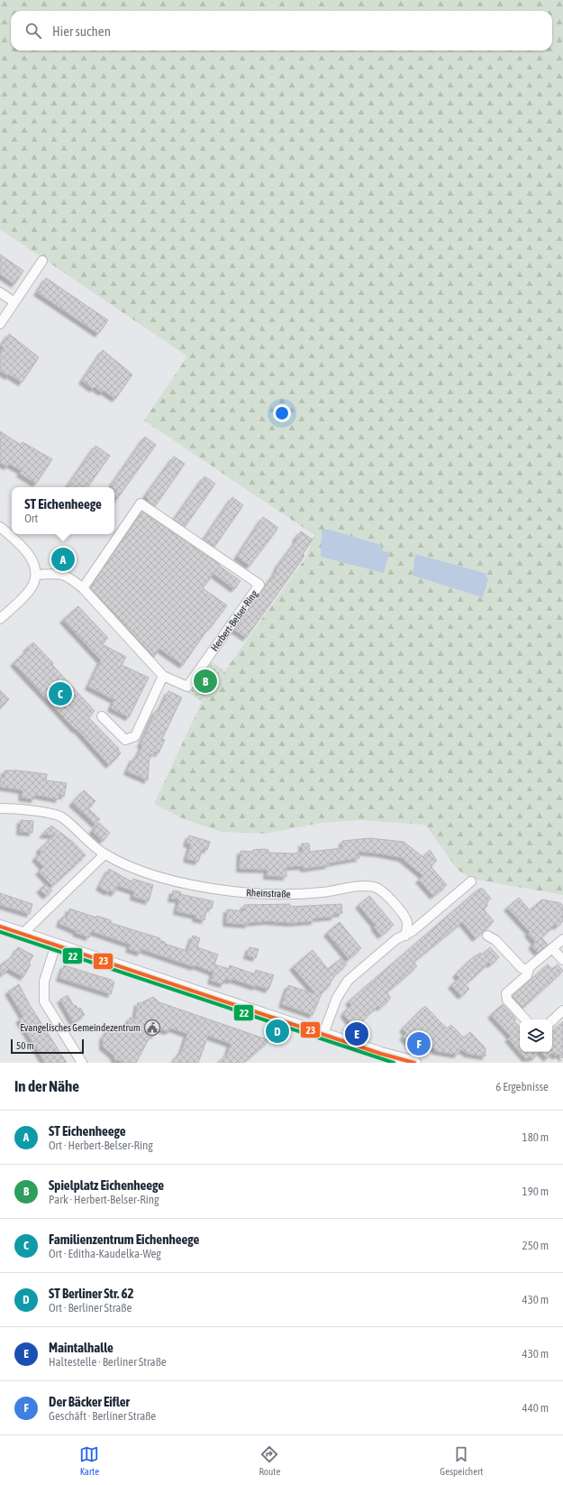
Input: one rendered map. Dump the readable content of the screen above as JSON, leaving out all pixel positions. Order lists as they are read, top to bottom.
{
  "streets": {
    "street": ["Herbert-Belser-Ring", "Rheinstraße"]
  },
  "places": {
    "public building": ["Evangelisches Gemeindezentrum"]
  },
  "lines": ["transit line 23", "transit line 22"],
  "scale_bar": "50 m",
  "page": {
    "search": "Hier suchen",
    "popup": ["ST Eichenheege", "Ort"],
    "pins": [
      "A",
      "B",
      "C",
      "D",
      "E",
      "F"
    ],
    "scale": "50 m",
    "heading": ["In der Nähe", "6 Ergebnisse"],
    "list": [
      {
        "mark": "A",
        "name": "ST Eichenheege",
        "note": "Ort · Herbert-Belser-Ring",
        "value": "180 m"
      },
      {
        "mark": "B",
        "name": "Spielplatz Eichenheege",
        "note": "Park · Herbert-Belser-Ring",
        "value": "190 m"
      },
      {
        "mark": "C",
        "name": "Familienzentrum Eichenheege",
        "note": "Ort · Editha-Kaudelka-Weg",
        "value": "250 m"
      },
      {
        "mark": "D",
        "name": "ST Berliner Str. 62",
        "note": "Ort · Berliner Straße",
        "value": "430 m"
      },
      {
        "mark": "E",
        "name": "Maintalhalle",
        "note": "Haltestelle · Berliner Straße",
        "value": "430 m"
      },
      {
        "mark": "F",
        "name": "Der Bäcker Eifler",
        "note": "Geschäft · Berliner Straße",
        "value": "440 m"
      }
    ],
    "nav": ["Karte", "Route", "Gespeichert"]
  }
}
